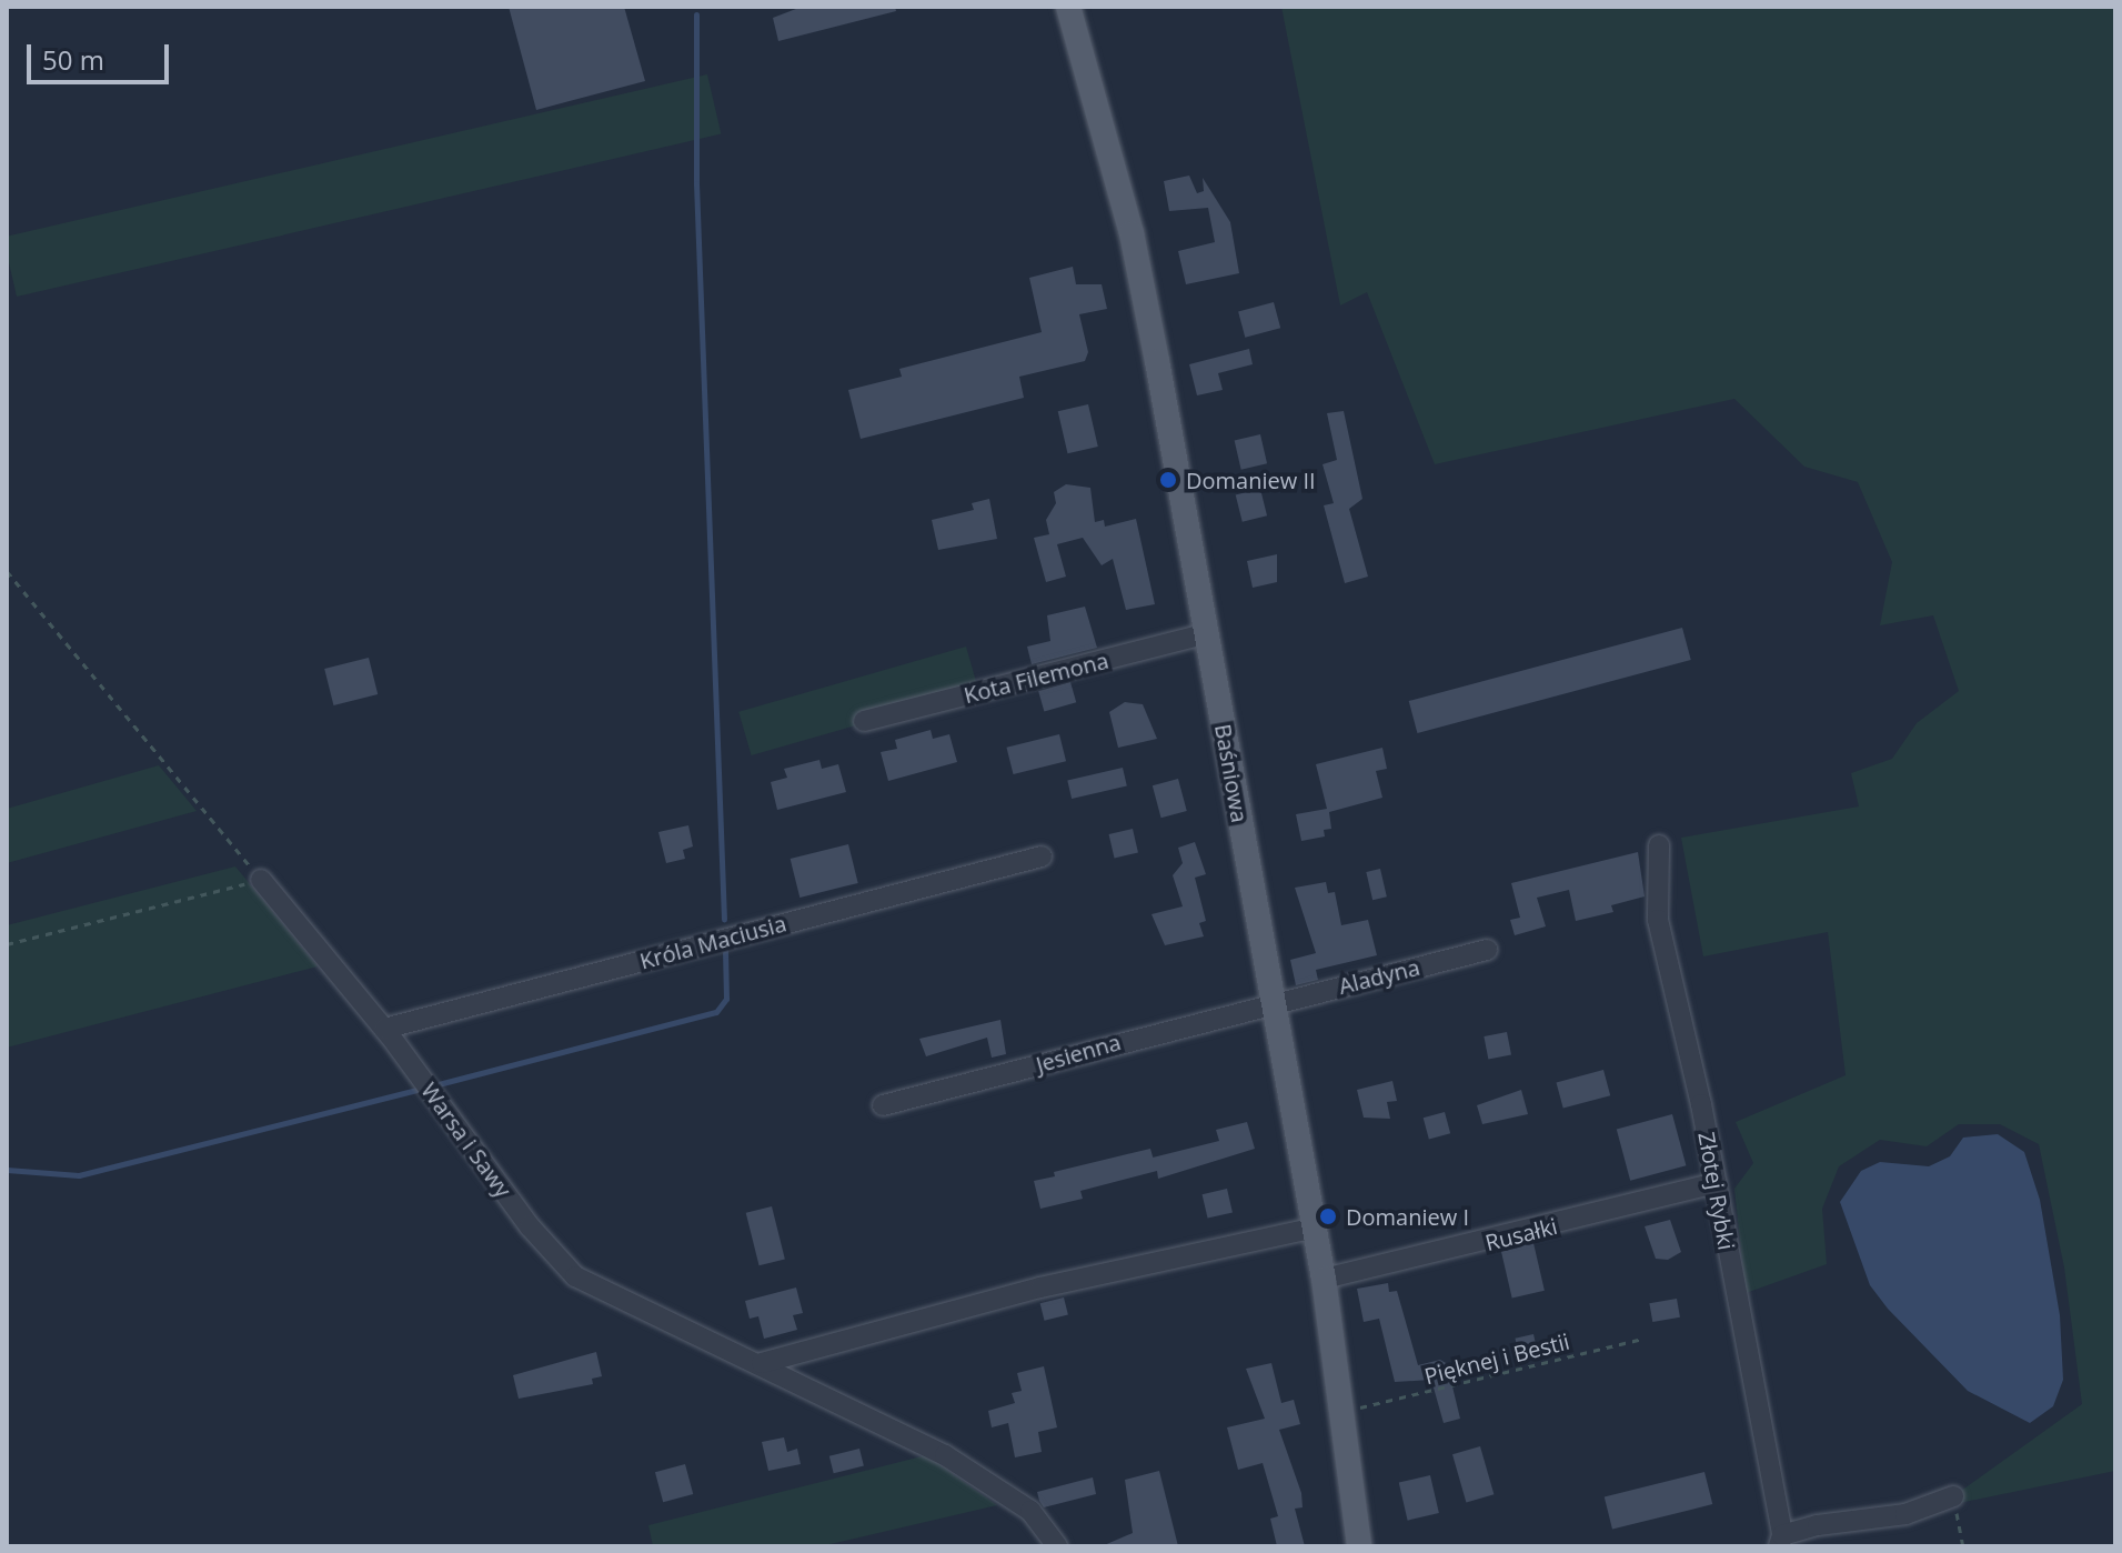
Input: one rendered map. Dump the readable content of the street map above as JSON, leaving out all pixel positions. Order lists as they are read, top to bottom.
{
  "streets": {
    "main road": ["Baśniowa"],
    "street": [
      "Kota Filemona",
      "Króla Maciusia",
      "Aladyna",
      "Jesienna",
      "Warsa i Sawy",
      "Złotej Rybki",
      "Rusałki"
    ],
    "path": ["Pięknej i Bestii"]
  },
  "crossings": [
    ["Kota Filemona", "Baśniowa"],
    ["Baśniowa", "Aladyna"],
    ["Baśniowa", "Jesienna"],
    ["Baśniowa", "Rusałki"],
    ["Króla Maciusia", "Warsa i Sawy"],
    ["Aladyna", "Jesienna"],
    ["Złotej Rybki", "Rusałki"]
  ],
  "places": ["Domaniew II", "Domaniew I"],
  "scale_bar": "50 m"
}
